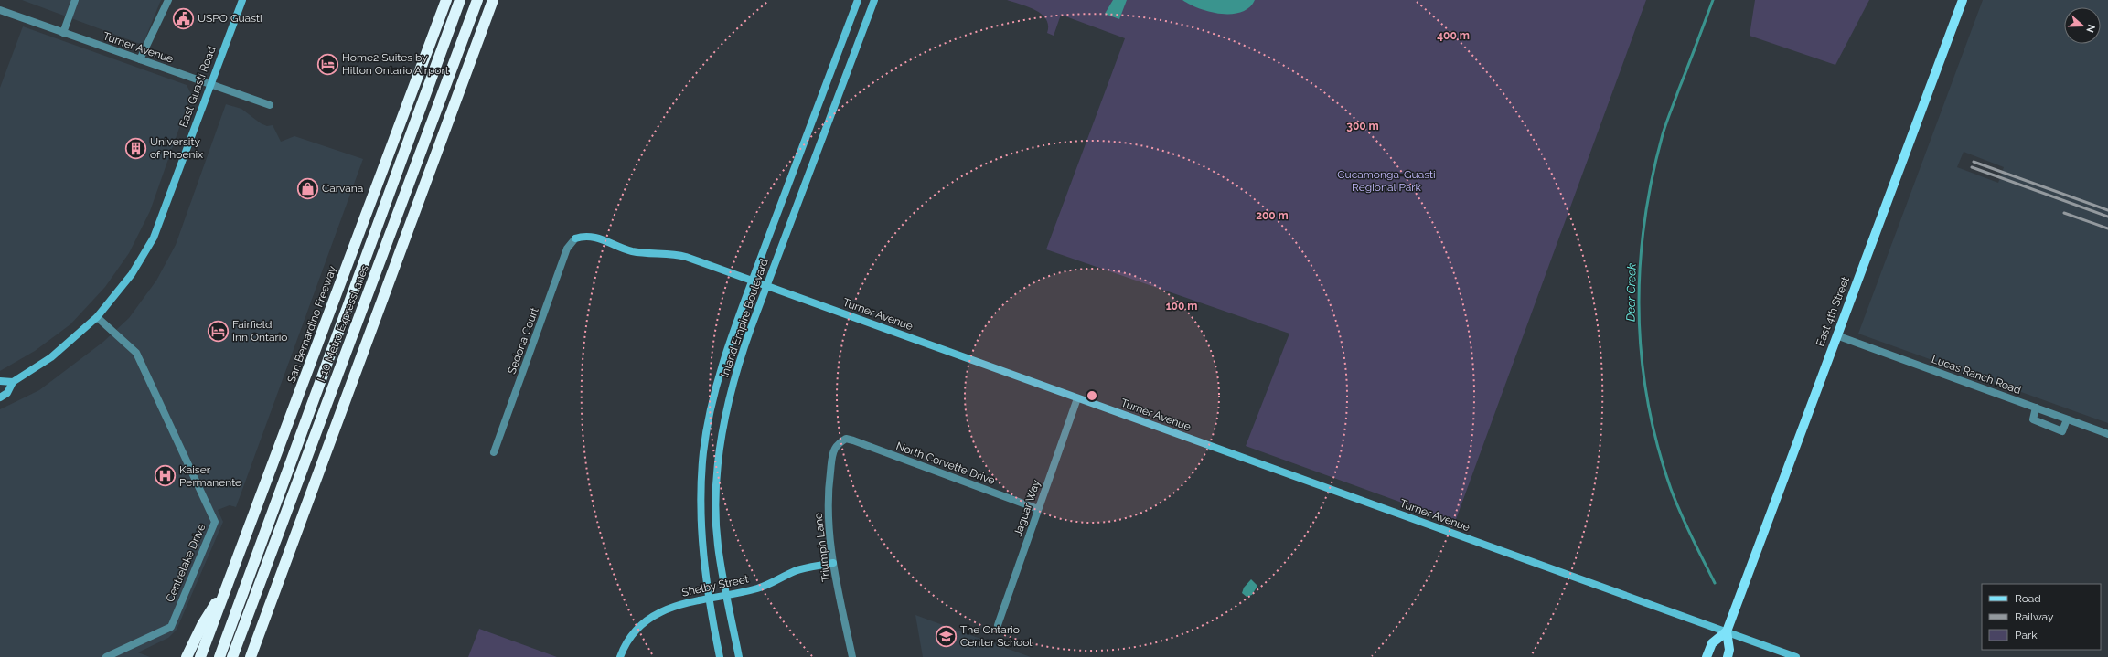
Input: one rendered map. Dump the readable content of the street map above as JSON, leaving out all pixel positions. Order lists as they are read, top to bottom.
{
  "streets": {
    "highway": ["I-10 Metro ExpressLanes", "San Bernardino Freeway"],
    "main road": [
      "Turner Avenue",
      "East Guasti Road",
      "East 4th Street",
      "Inland Empire Boulevard",
      "Shelby Street"
    ],
    "street": [
      "Sedona Court",
      "Lucas Ranch Road",
      "North Corvette Drive",
      "Jaguar Way",
      "Triumph Lane",
      "Centrelake Drive"
    ]
  },
  "crossings": [
    ["Turner Avenue", "East Guasti Road"],
    ["Turner Avenue", "East 4th Street"],
    ["Turner Avenue", "Inland Empire Boulevard"],
    ["Turner Avenue", "Sedona Court"],
    ["Turner Avenue", "Jaguar Way"],
    ["East Guasti Road", "Centrelake Drive"],
    ["East 4th Street", "Lucas Ranch Road"],
    ["Inland Empire Boulevard", "Shelby Street"],
    ["North Corvette Drive", "Jaguar Way"],
    ["North Corvette Drive", "Triumph Lane"],
    ["Triumph Lane", "Shelby Street"]
  ],
  "water": ["Deer Creek"],
  "parks": ["Cucamonga-Guasti Regional Park"],
  "places": {
    "public building": ["USPO Guasti"],
    "hotel": ["Home2 Suites by Hilton Ontario Airport", "Fairfield Inn Ontario"],
    "building": ["University of Phoenix"],
    "shop": ["Carvana"],
    "hospital": ["Kaiser Permanente"],
    "school or university": ["The Ontario Center School"]
  },
  "legend": ["Road", "Railway", "Park"],
  "north": "right",
  "rings": [
    "400 m",
    "300 m",
    "200 m",
    "100 m"
  ]
}
